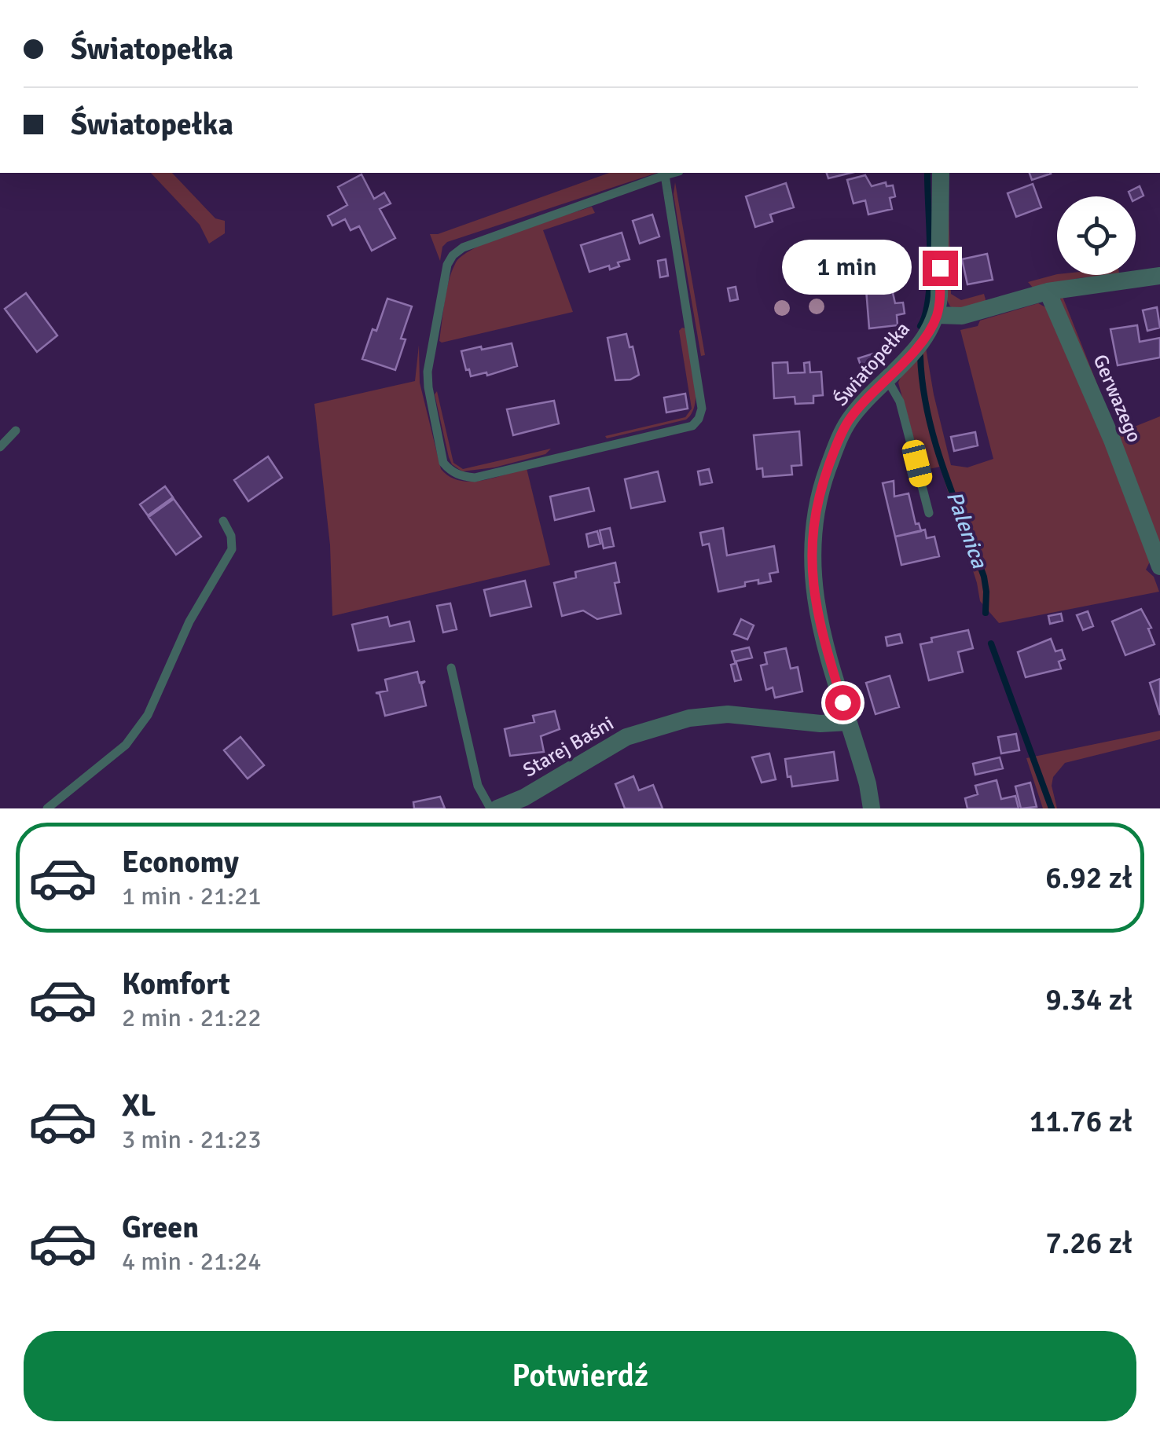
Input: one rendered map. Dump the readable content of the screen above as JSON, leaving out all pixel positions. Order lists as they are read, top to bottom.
{
  "streets": {
    "street": ["Światopełka", "Gerwazego", "Starej Baśni"]
  },
  "crossings": [
    ["Światopełka", "Starej Baśni"]
  ],
  "water": ["Palenica"],
  "page": {
    "banner": ["Światopełka", "Światopełka"],
    "bubble": "1 min",
    "list": [
      {
        "name": "Economy",
        "note": "1 min · 21:21",
        "value": "6.92 zł"
      },
      {
        "name": "Komfort",
        "note": "2 min · 21:22",
        "value": "9.34 zł"
      },
      {
        "name": "XL",
        "note": "3 min · 21:23",
        "value": "11.76 zł"
      },
      {
        "name": "Green",
        "note": "4 min · 21:24",
        "value": "7.26 zł"
      }
    ],
    "buttons": "Potwierdź"
  }
}
